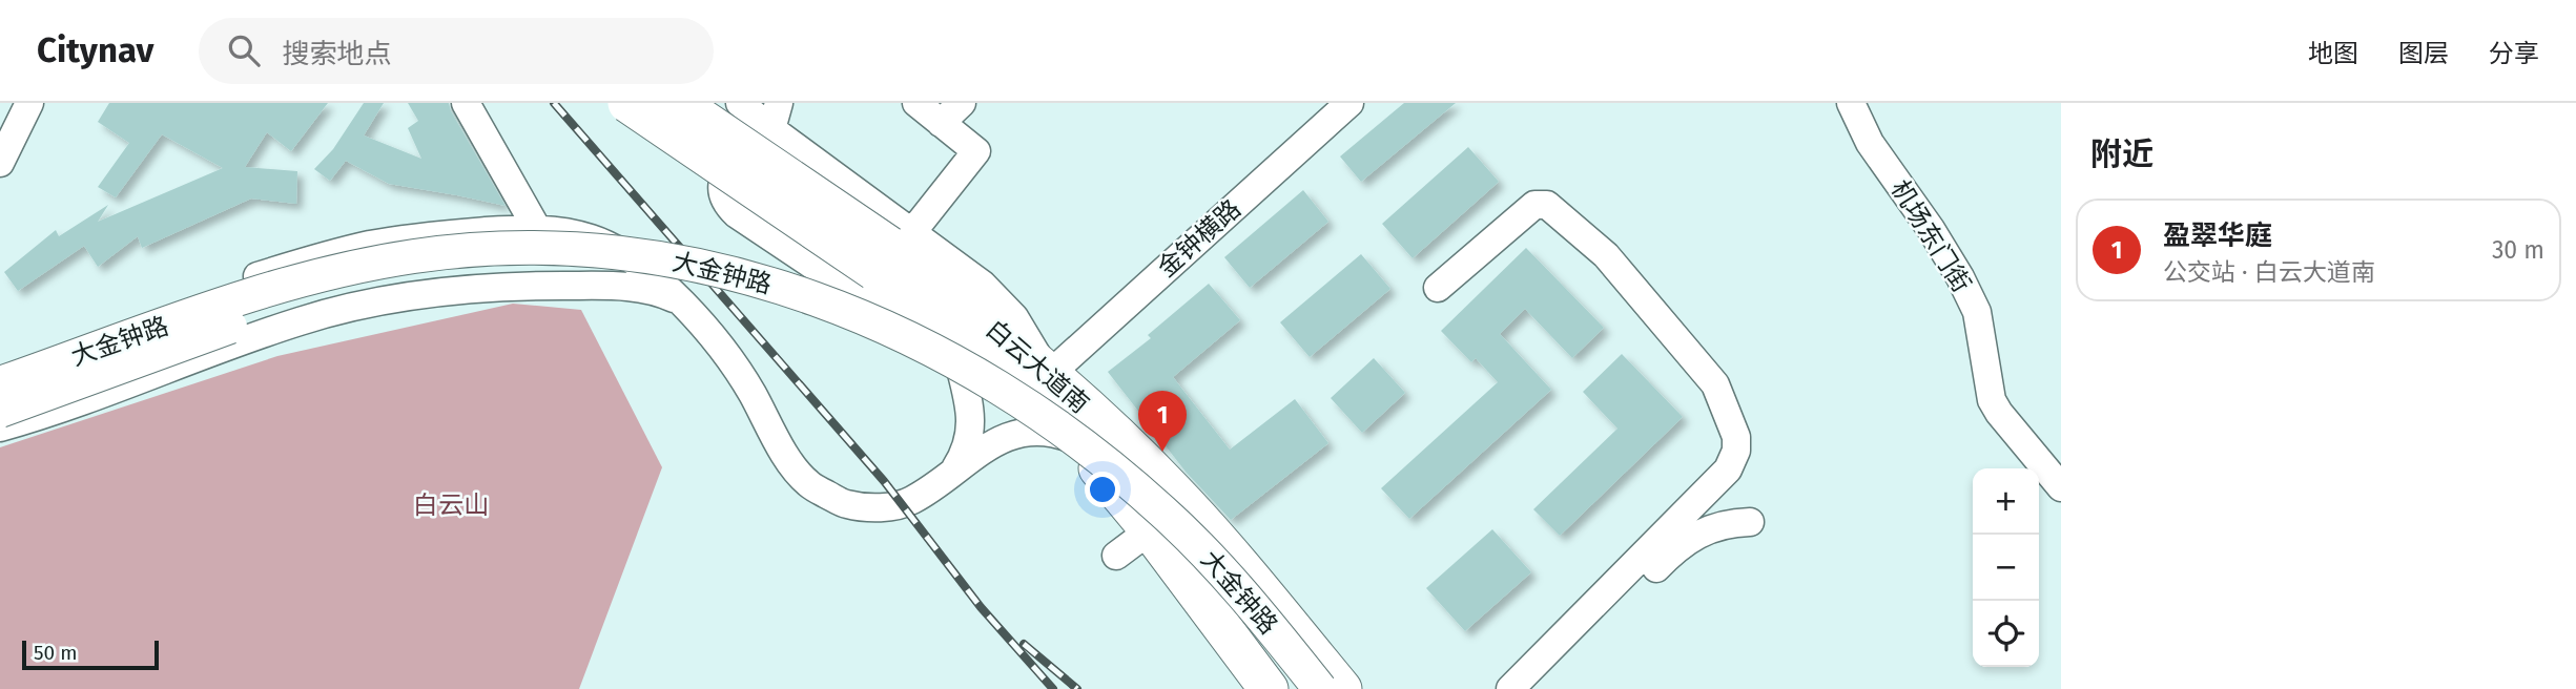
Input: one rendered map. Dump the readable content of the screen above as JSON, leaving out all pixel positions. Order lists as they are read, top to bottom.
{
  "streets": {
    "highway": ["白云大道南"],
    "main road": ["大金钟路"],
    "street": ["机场东门街", "金钟横路"]
  },
  "crossings": [
    ["金钟横路", "白云大道南"]
  ],
  "parks": ["白云山"],
  "scale_bar": "50 m",
  "page": {
    "header": "Citynav",
    "search": "搜索地点",
    "nav": ["地图", "图层", "分享"],
    "heading": "附近",
    "list": [
      {
        "mark": "1",
        "name": "盈翠华庭",
        "note": "公交站 · 白云大道南",
        "value": "30 m"
      }
    ],
    "pins": "1",
    "map_buttons": ["+", "−"],
    "scale": "50 m"
  }
}
